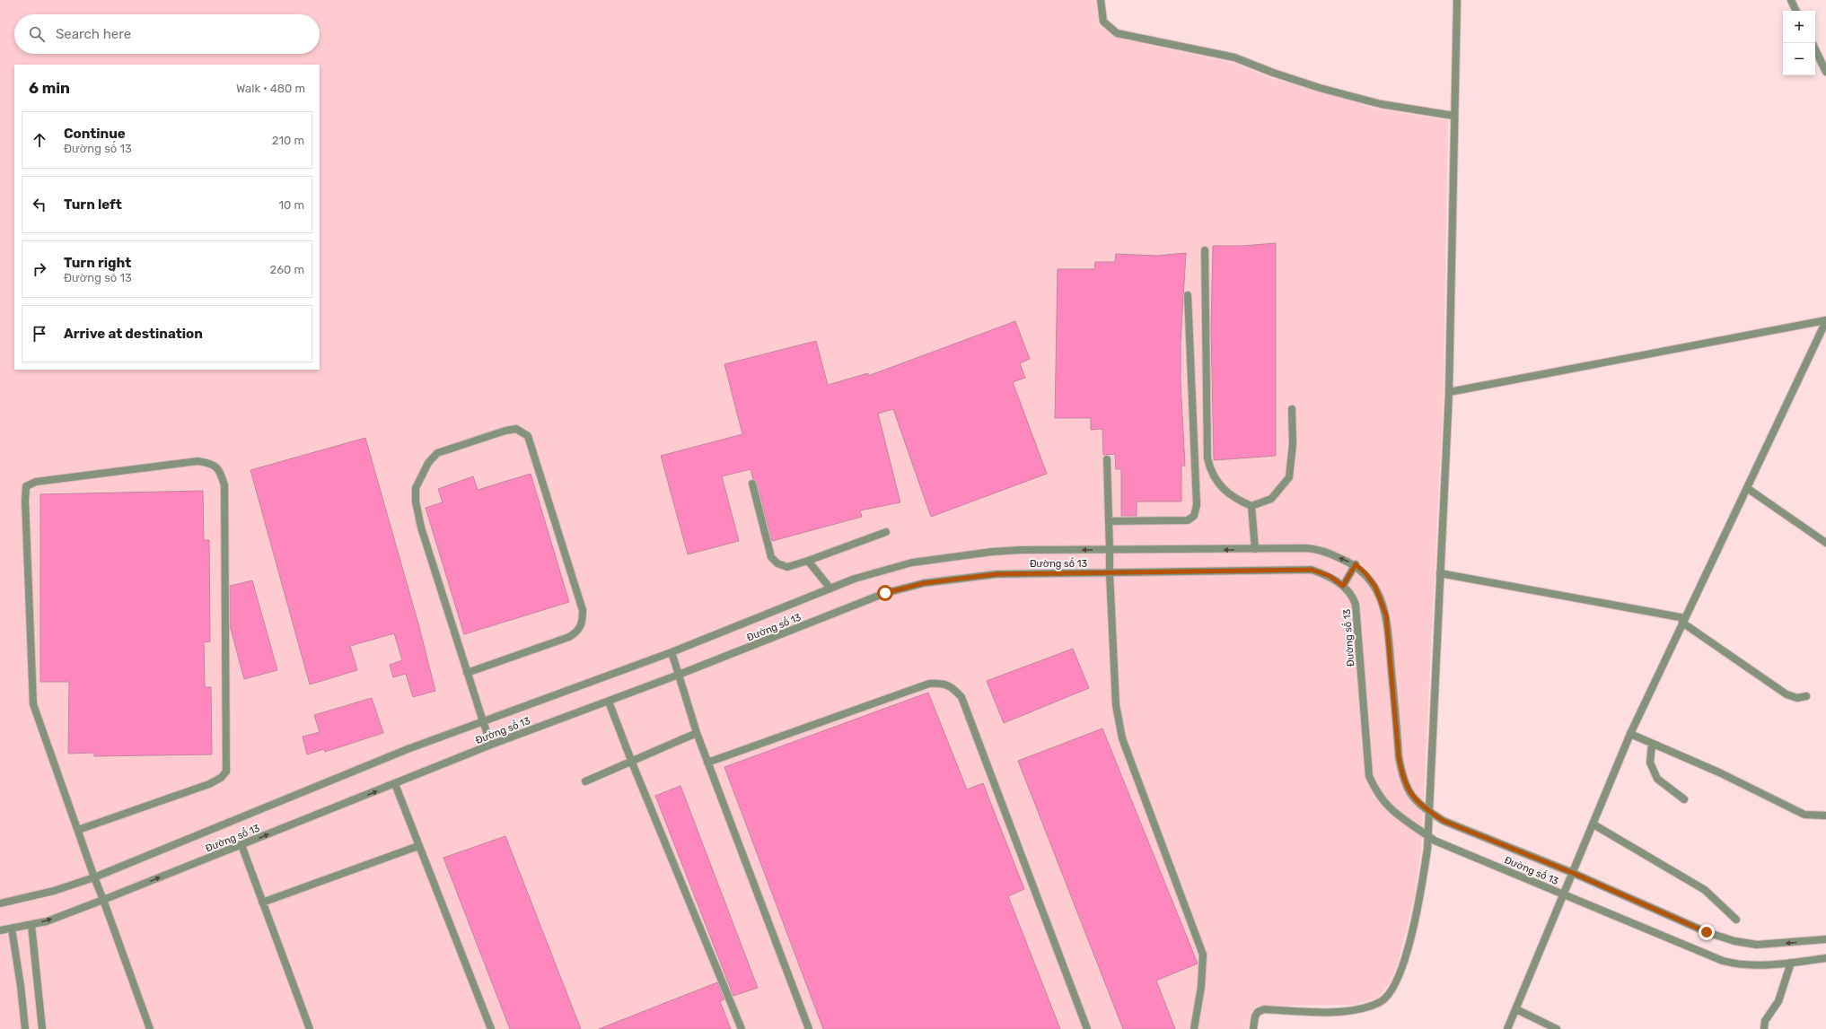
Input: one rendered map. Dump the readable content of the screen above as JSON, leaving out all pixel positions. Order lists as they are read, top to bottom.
{
  "streets": {
    "street": ["Đường số 13"]
  },
  "page": {
    "map_buttons": ["+", "−"],
    "search": "Search here",
    "heading": ["6 min", "Walk · 480 m"],
    "list": [
      ["Continue", "Đường số 13", "210 m"],
      ["Turn left", "10 m"],
      ["Turn right", "Đường số 13", "260 m"],
      "Arrive at destination"
    ]
  }
}
